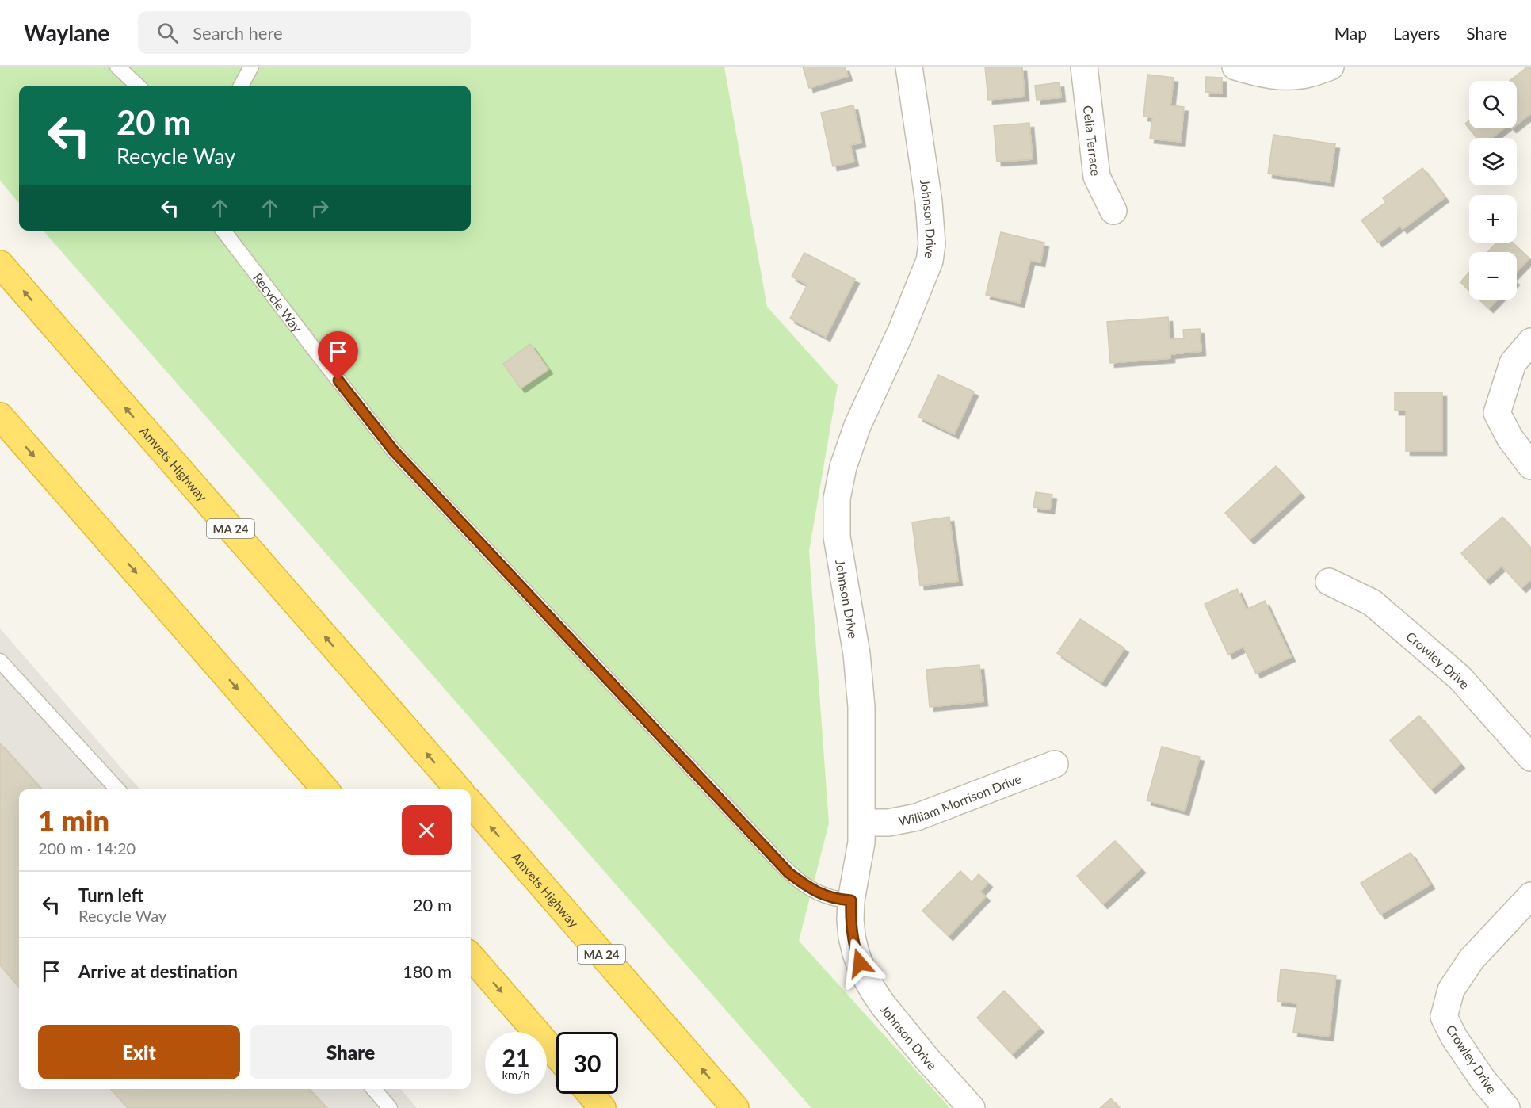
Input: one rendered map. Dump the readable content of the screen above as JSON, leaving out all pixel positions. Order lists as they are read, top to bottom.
{
  "streets": {
    "highway": ["Amvets Highway", "MA 24"],
    "street": [
      "Celia Terrace",
      "Johnson Drive",
      "Crowley Drive",
      "William Morrison Drive"
    ],
    "lane": ["Recycle Way"]
  },
  "crossings": [
    ["Johnson Drive", "Recycle Way"],
    ["Johnson Drive", "William Morrison Drive"]
  ],
  "page": {
    "header": "Waylane",
    "search": "Search here",
    "nav": ["Map", "Layers", "Share"],
    "map_buttons": ["+", "−"],
    "turn": ["20 m", "Recycle Way"],
    "heading": ["1 min", "200 m · 14:20"],
    "list": [
      {
        "name": "Turn left",
        "note": "Recycle Way",
        "value": "20 m"
      },
      {
        "name": "Arrive at destination",
        "value": "180 m"
      }
    ],
    "buttons": ["Exit", "Share"],
    "speed": "21 km/h",
    "limit": "30"
  }
}
